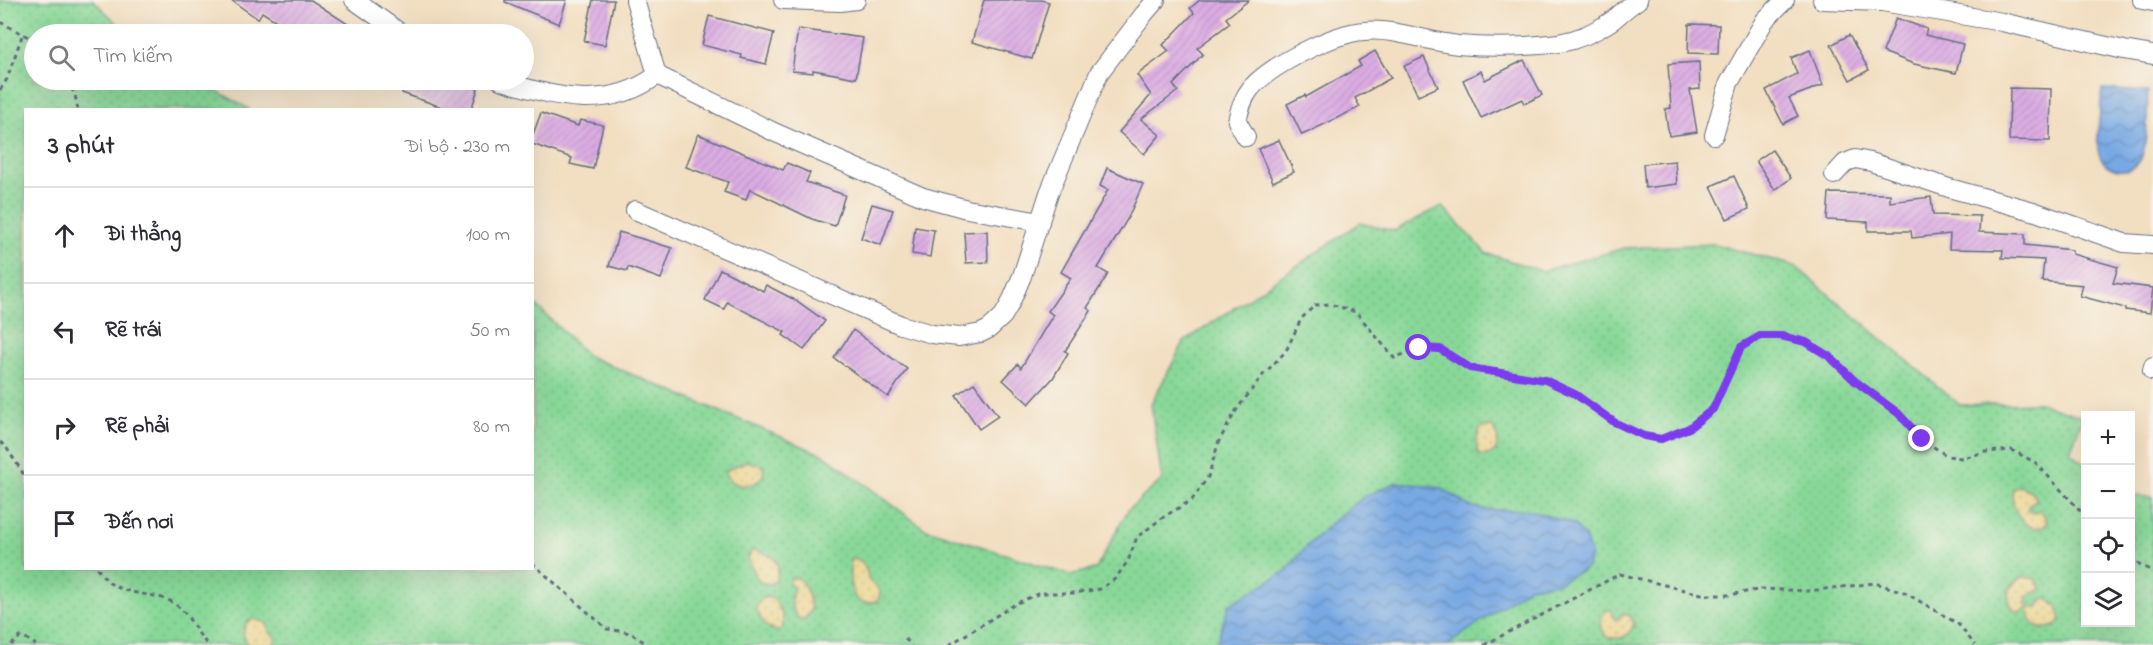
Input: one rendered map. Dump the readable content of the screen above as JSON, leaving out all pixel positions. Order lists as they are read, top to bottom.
{
  "page": {
    "search": "Tìm kiếm",
    "heading": ["3 phút", "Đi bộ · 230 m"],
    "list": [
      ["Đi thẳng", "100 m"],
      ["Rẽ trái", "50 m"],
      ["Rẽ phải", "80 m"],
      "Đến nơi"
    ],
    "map_buttons": ["+", "−"]
  }
}
